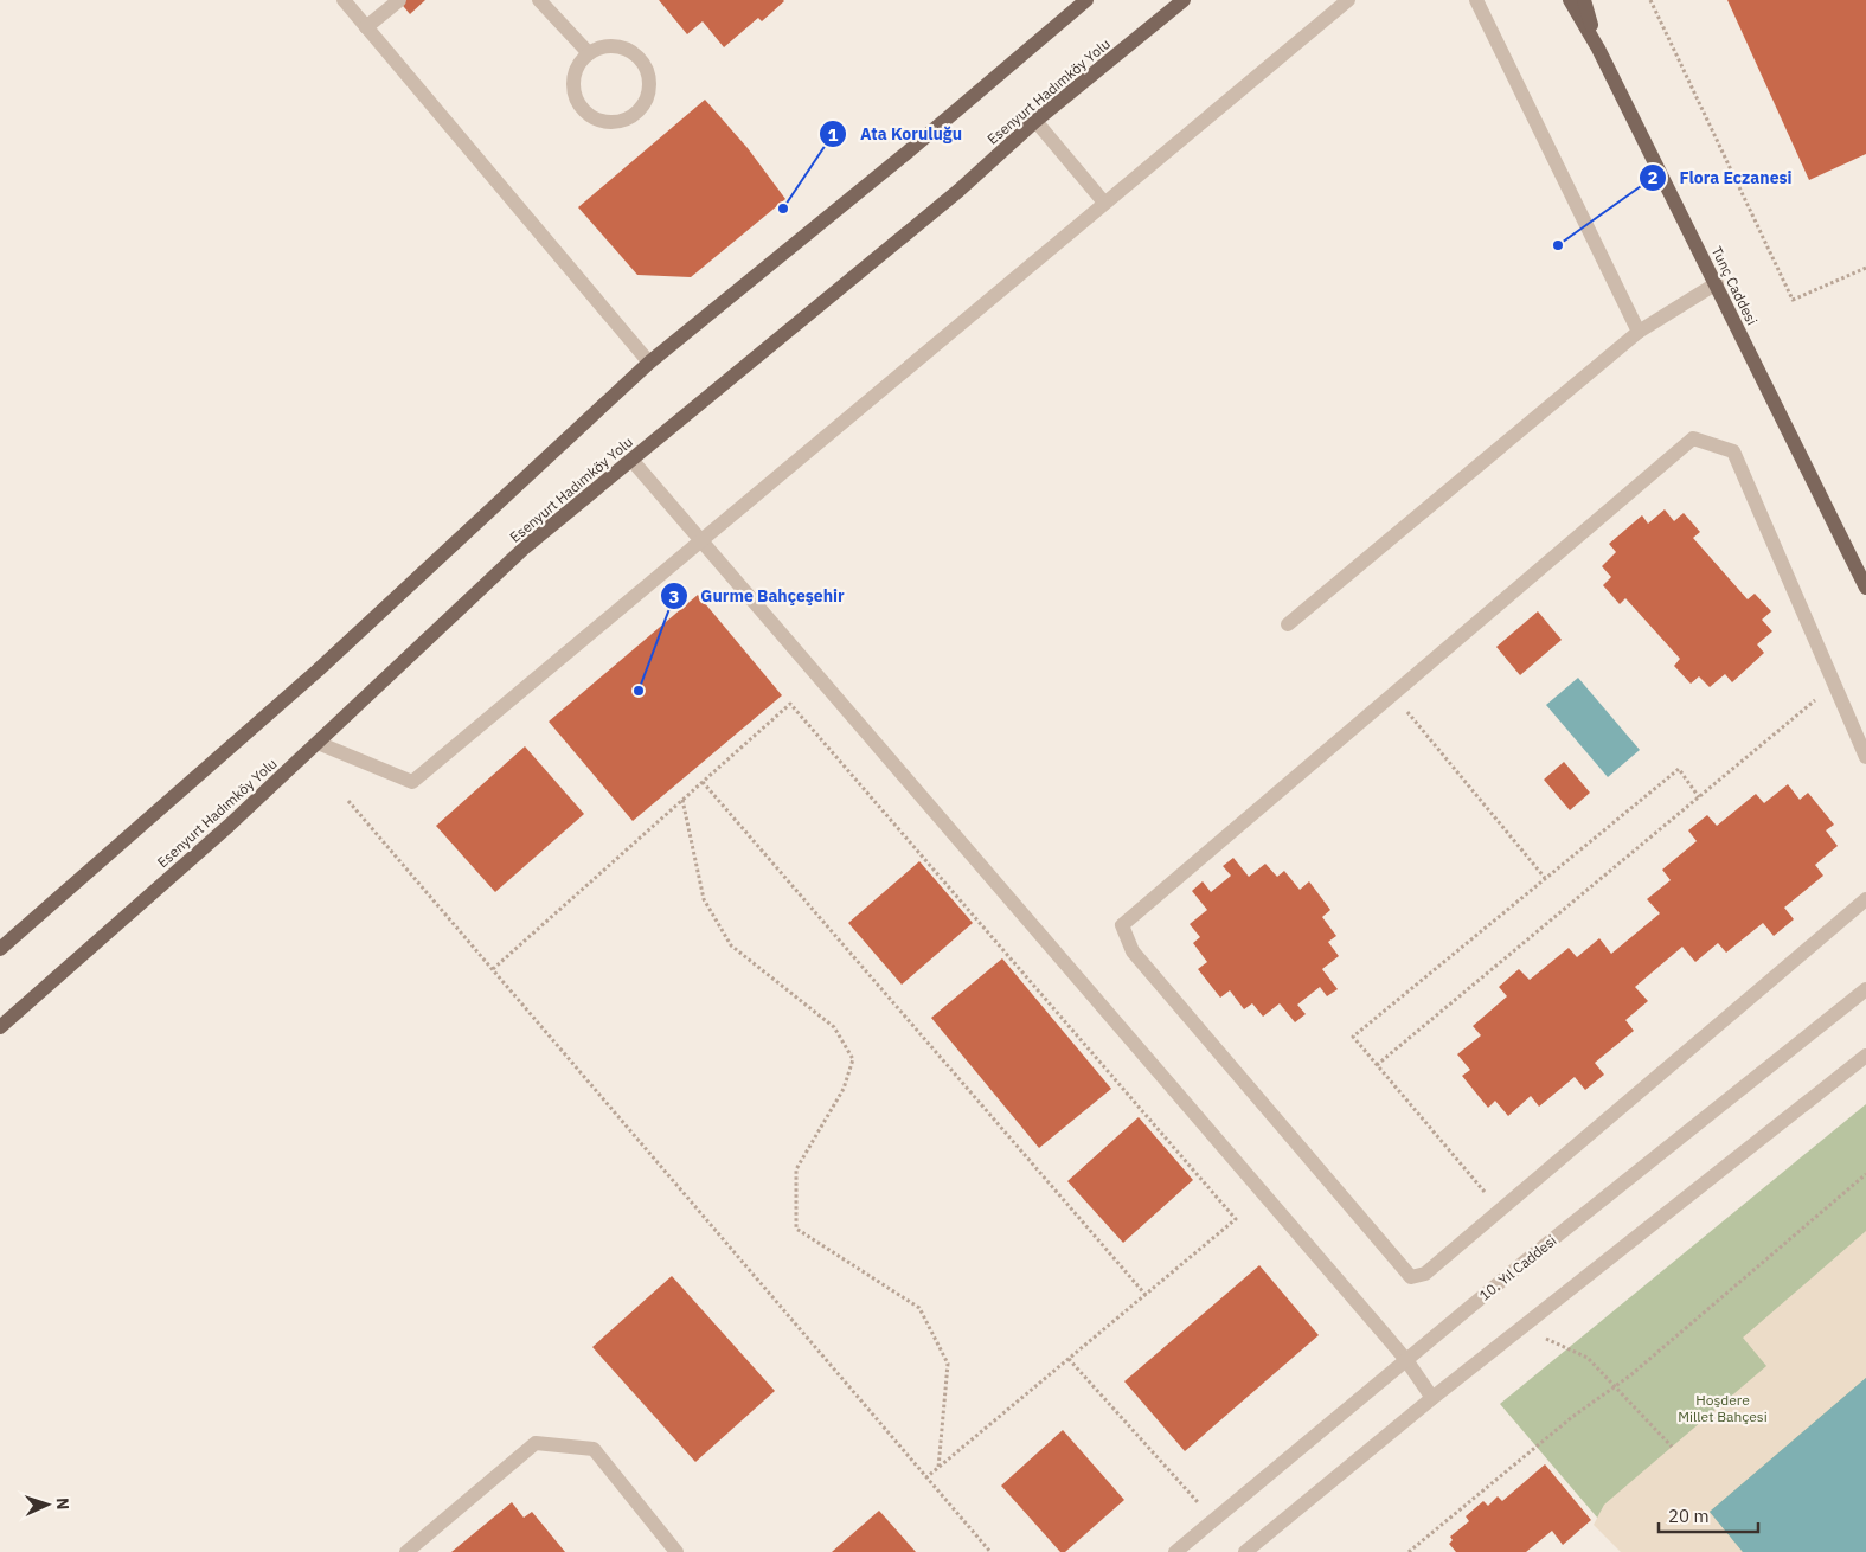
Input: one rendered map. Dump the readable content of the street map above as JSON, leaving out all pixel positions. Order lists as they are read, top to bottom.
{
  "streets": {
    "main road": ["Esenyurt Hadımköy Yolu", "Tunç Caddesi"],
    "street": ["10. Yıl Caddesi"]
  },
  "parks": ["Hoşdere Millet Bahçesi"],
  "places": ["Ata Koruluğu", "Flora Eczanesi", "Gurme Bahçeşehir"],
  "scale_bar": "20 m",
  "north": "right"
}
